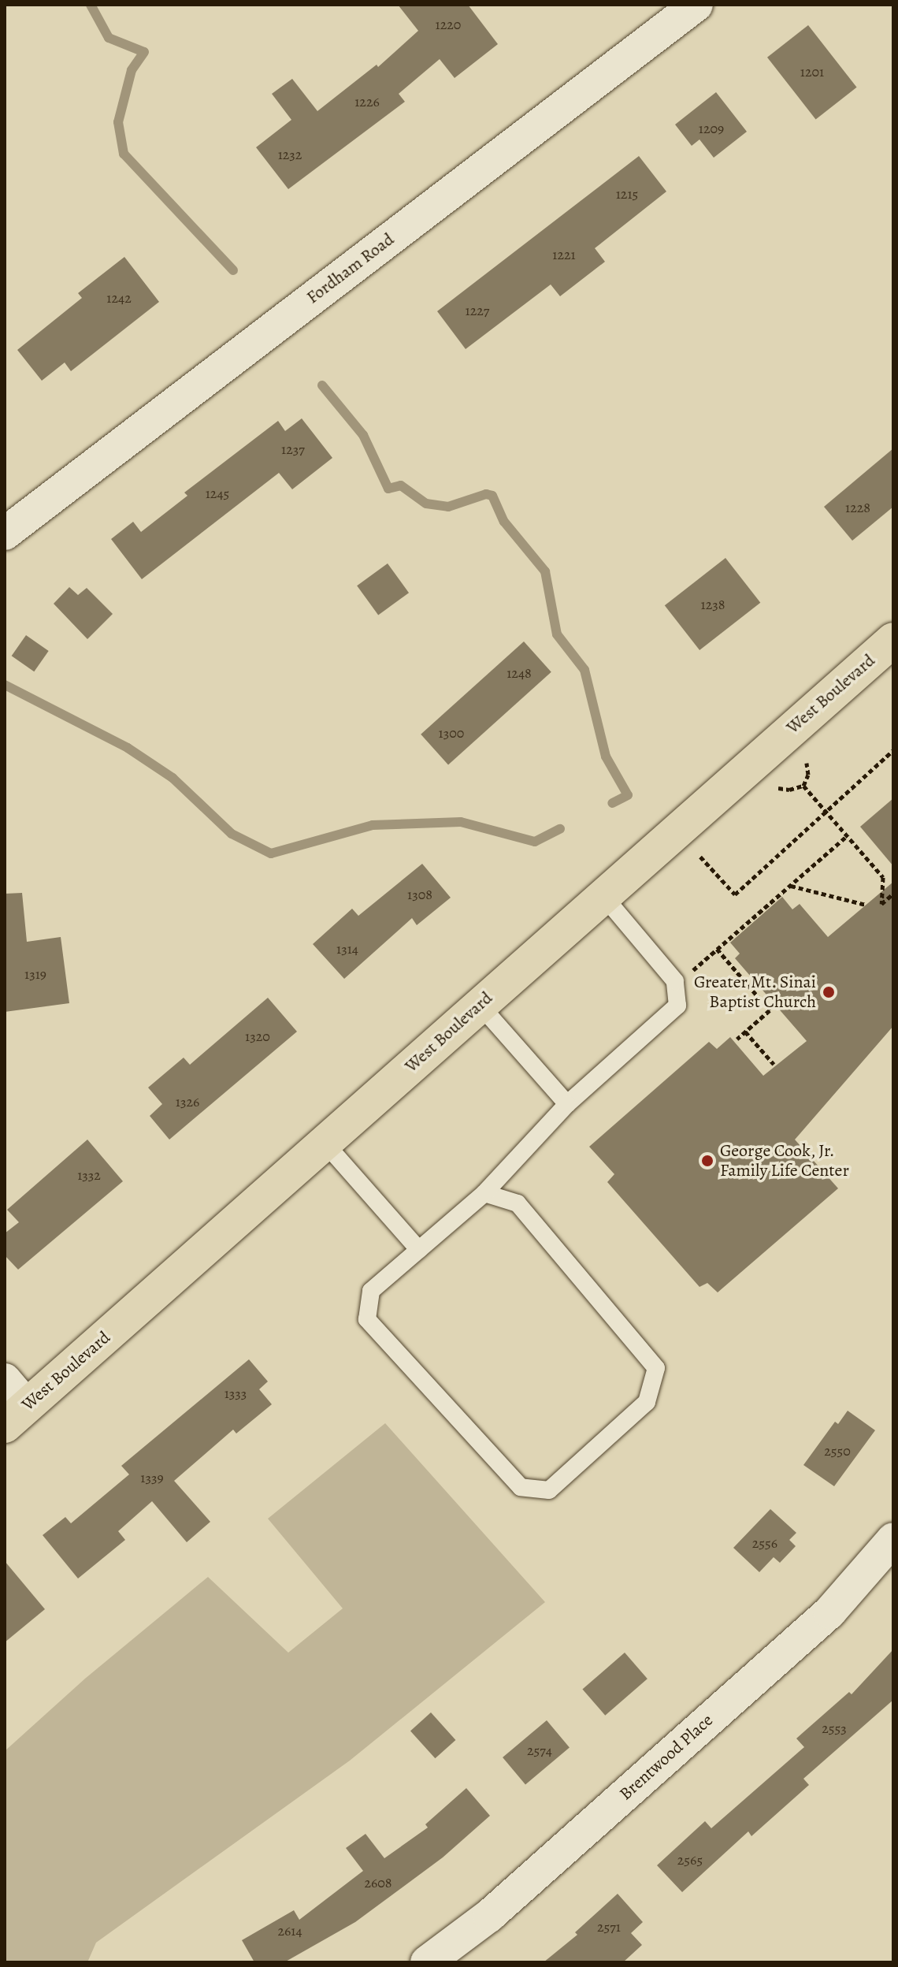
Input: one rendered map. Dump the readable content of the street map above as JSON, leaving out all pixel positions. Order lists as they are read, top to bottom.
{
  "streets": {
    "main road": ["West Boulevard"],
    "street": ["Fordham Road", "Brentwood Place"]
  },
  "places": ["Greater Mt. Sinai Baptist Church", "George Cook, Jr. Family Life Center"],
  "house_numbers": [
    "1220",
    "1201",
    "1226",
    "1209",
    "1232",
    "1215",
    "1221",
    "1242",
    "1227",
    "1237",
    "1245",
    "1228",
    "1238",
    "1248",
    "1300",
    "1308",
    "1314",
    "1319",
    "1320",
    "1326",
    "1332",
    "1333",
    "2550",
    "1339",
    "2556",
    "2553",
    "2574",
    "2565",
    "2608",
    "2571",
    "2614"
  ]
}
